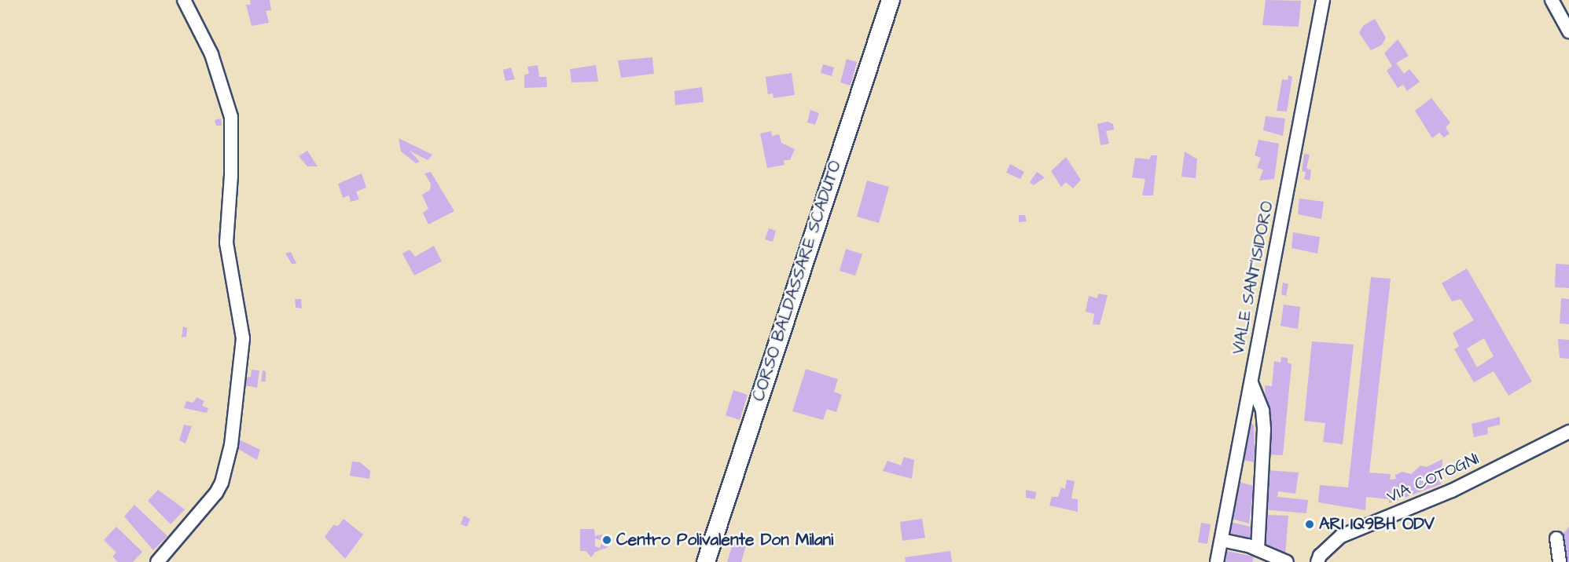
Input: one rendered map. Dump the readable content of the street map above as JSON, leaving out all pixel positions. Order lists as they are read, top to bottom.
{
  "streets": {
    "street": ["VIALE SANT'ISIDORO", "CORSO BALDASSARE SCADUTO", "VIA COTOGNI"]
  },
  "places": ["ARI IQ9BH ODV", "Centro Polivalente Don Milani"]
}
